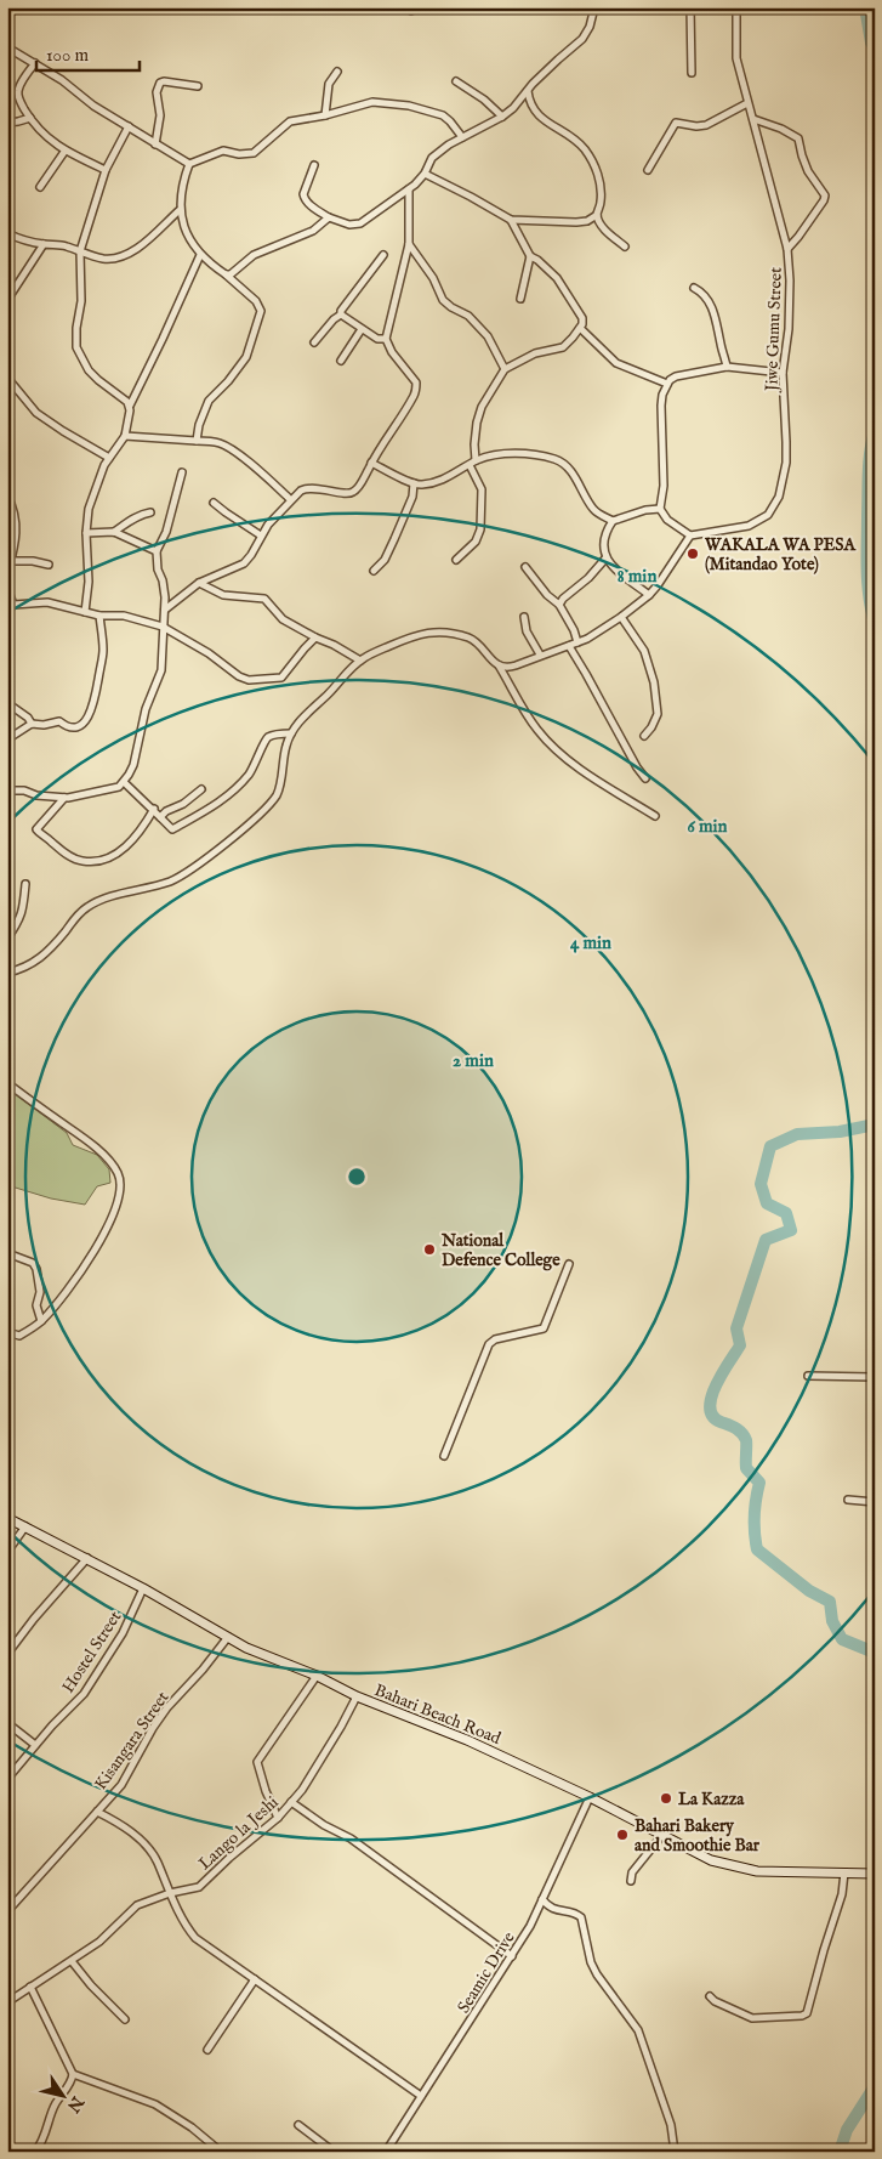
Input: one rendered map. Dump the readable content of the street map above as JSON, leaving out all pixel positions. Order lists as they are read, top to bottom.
{
  "streets": {
    "street": [
      "Jiwe Gumu Street",
      "Hostel Street",
      "Bahari Beach Road",
      "Kisangara Street",
      "Lango la Jeshi",
      "Seamic Drive"
    ]
  },
  "crossings": [
    ["Hostel Street", "Bahari Beach Road"],
    ["Bahari Beach Road", "Kisangara Street"],
    ["Bahari Beach Road", "Lango la Jeshi"],
    ["Bahari Beach Road", "Seamic Drive"]
  ],
  "places": [
    "WAKALA WA PESA (Mitandao Yote)",
    "National Defence College",
    "La Kazza",
    "Bahari Bakery and Smoothie Bar"
  ],
  "scale_bar": "100 m",
  "north": "bottom right",
  "rings": [
    "8 min",
    "6 min",
    "4 min",
    "2 min"
  ]
}
